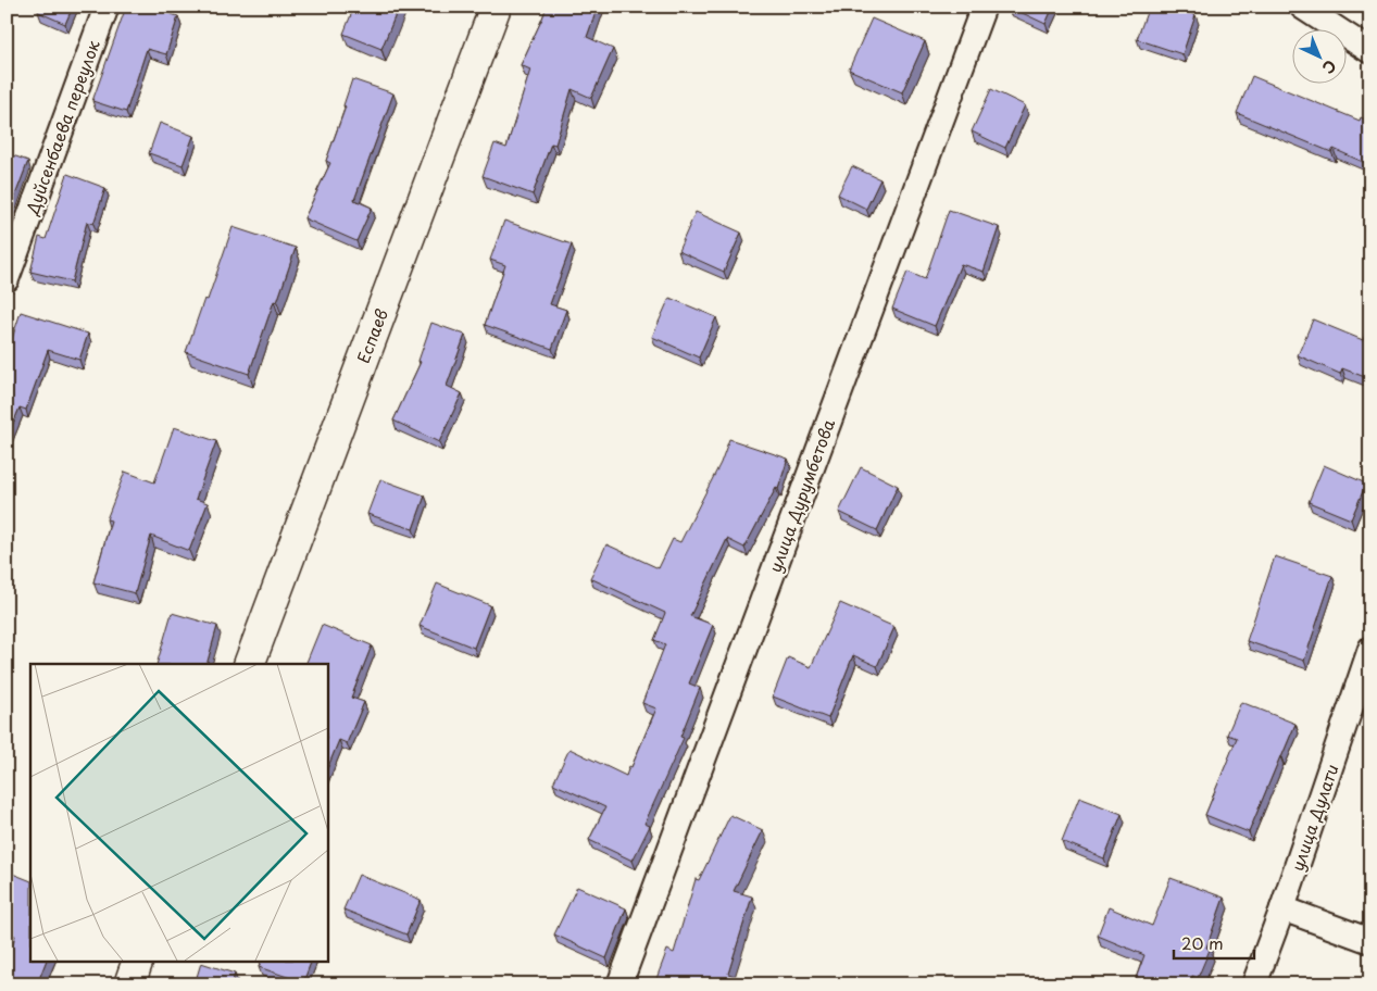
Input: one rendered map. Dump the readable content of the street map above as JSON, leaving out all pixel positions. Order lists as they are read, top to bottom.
{
  "streets": {
    "street": [
      "Дуйсенбаева переулок",
      "Еспаев",
      "улица Дурумбетова",
      "улица Дулати"
    ]
  },
  "scale_bar": "20 m",
  "north": "bottom right"
}
